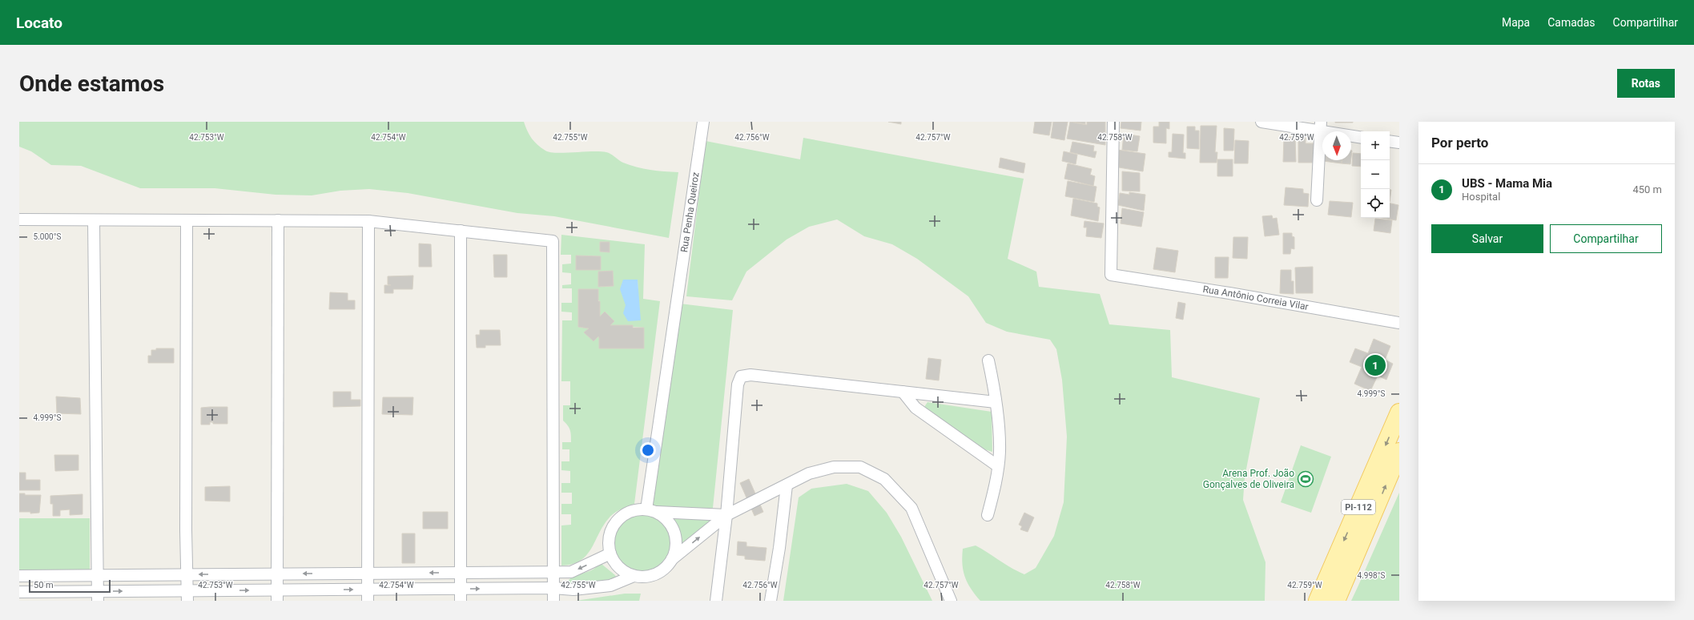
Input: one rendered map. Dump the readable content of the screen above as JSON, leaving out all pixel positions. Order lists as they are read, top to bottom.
{
  "streets": {
    "main road": ["PI-112"],
    "street": ["Rua Penha Queiroz", "Rua Antônio Correia Vilar"]
  },
  "places": {
    "sports": ["Arena Prof. João Gonçalves de Oliveira"]
  },
  "scale_bar": "50 m",
  "north": "bottom",
  "page": {
    "header": "Locato",
    "nav": ["Mapa", "Camadas", "Compartilhar"],
    "buttons": [
      "Rotas",
      ["Salvar", "Compartilhar"]
    ],
    "title": "Onde estamos",
    "heading": "Por perto",
    "map_buttons": ["+", "−"],
    "list": [
      {
        "mark": "1",
        "name": "UBS - Mama Mia",
        "note": "Hospital",
        "value": "450 m"
      }
    ],
    "pins": "1",
    "scale": "50 m"
  },
  "coordinates": [
    "42.753°W",
    "42.754°W",
    "42.755°W",
    "42.756°W",
    "42.757°W",
    "42.758°W",
    "42.759°W",
    "5.000°S",
    "4.999°S",
    "4.998°S"
  ]
}
